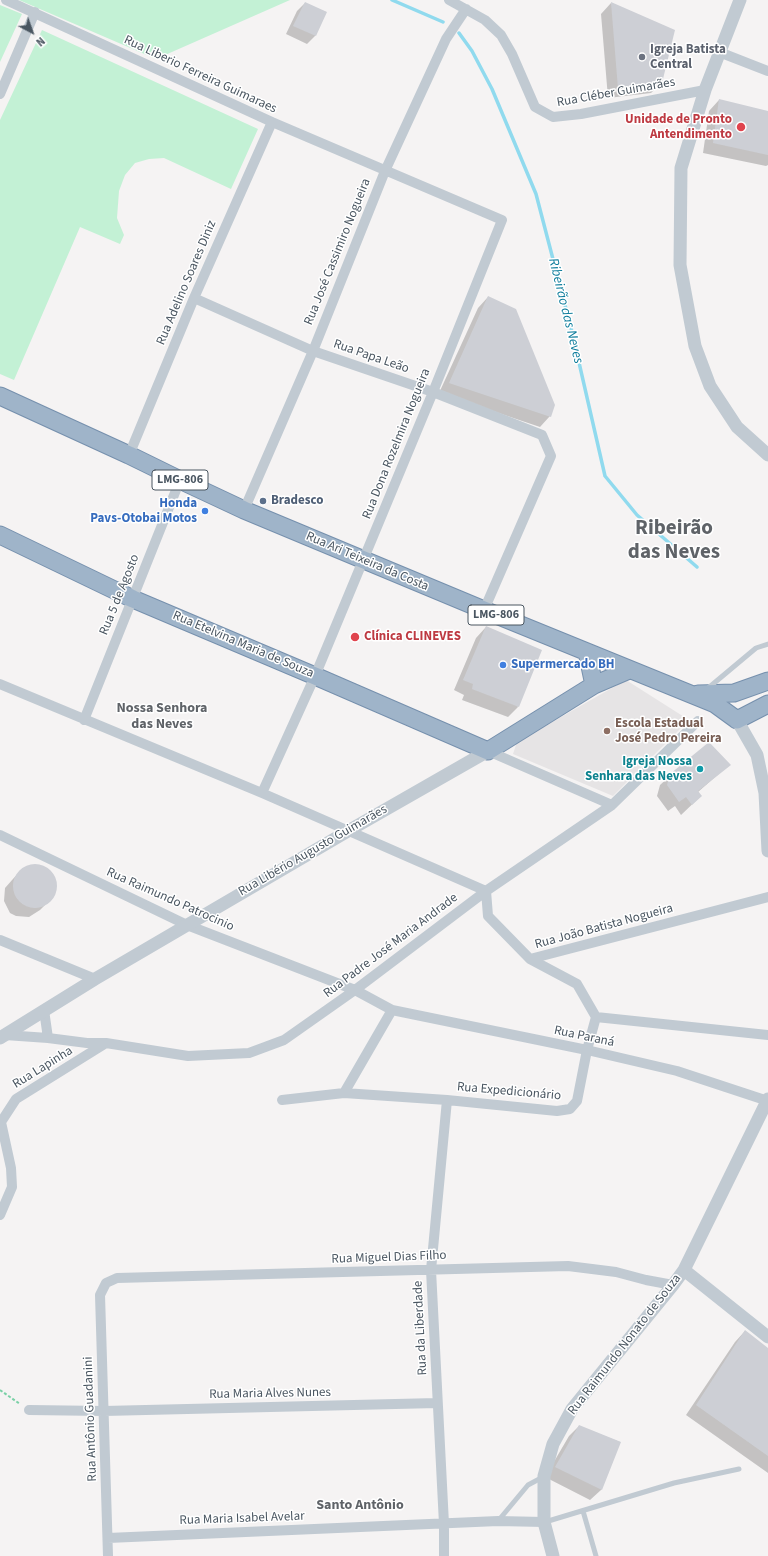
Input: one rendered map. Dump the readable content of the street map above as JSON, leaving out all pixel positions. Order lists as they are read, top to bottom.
{
  "streets": {
    "highway": [
      "LMG-806",
      "Rua Ari Teixeira da Costa",
      "Rua Etelvina Maria de Souza",
      "Rua Libério Augusto Guimarães"
    ],
    "street": [
      "Rua Liberio Ferreira Guimaraes",
      "Rua Cléber Guimarães",
      "Rua José Cassimiro Nogueira",
      "Rua Adelino Soares Diniz",
      "Rua Papa Leão",
      "Rua Dona Rozelmira Nogueira",
      "Rua 5 de Agosto",
      "Rua Raimundo Patrocinio",
      "Rua João Batista Nogueira",
      "Rua Padre José Maria Andrade",
      "Rua Paraná",
      "Rua Lapinha",
      "Rua Expedicionário",
      "Rua Miguel Dias Filho",
      "Rua da Liberdade",
      "Rua Raimundo Nonato de Souza",
      "Rua Maria Alves Nunes",
      "Rua Antônio Guadanini",
      "Rua Maria Isabel Avelar"
    ]
  },
  "crossings": [
    ["Rua Liberio Ferreira Guimaraes", "Rua José Cassimiro Nogueira"],
    ["Rua Liberio Ferreira Guimaraes", "Rua Adelino Soares Diniz"],
    ["Rua Liberio Ferreira Guimaraes", "Rua Dona Rozelmira Nogueira"],
    ["Rua Cléber Guimarães", "Rua José Cassimiro Nogueira"],
    ["Rua José Cassimiro Nogueira", "Rua Papa Leão"],
    ["Rua José Cassimiro Nogueira", "Rua Dona Rozelmira Nogueira"],
    ["Rua José Cassimiro Nogueira", "Rua Ari Teixeira da Costa"],
    ["Rua Adelino Soares Diniz", "Rua Papa Leão"],
    ["Rua Adelino Soares Diniz", "Rua Ari Teixeira da Costa"],
    ["Rua Papa Leão", "Rua Dona Rozelmira Nogueira"],
    ["Rua Papa Leão", "Rua Ari Teixeira da Costa"],
    ["Rua Dona Rozelmira Nogueira", "Rua Ari Teixeira da Costa"],
    ["Rua Dona Rozelmira Nogueira", "Rua Etelvina Maria de Souza"],
    ["LMG-806", "Rua Ari Teixeira da Costa"],
    ["Rua Ari Teixeira da Costa", "Rua 5 de Agosto"],
    ["Rua Ari Teixeira da Costa", "Rua Libério Augusto Guimarães"],
    ["Rua 5 de Agosto", "Rua Etelvina Maria de Souza"],
    ["Rua Etelvina Maria de Souza", "Rua Libério Augusto Guimarães"],
    ["Rua Libério Augusto Guimarães", "Rua Raimundo Patrocinio"],
    ["Rua Libério Augusto Guimarães", "Rua Padre José Maria Andrade"],
    ["Rua Raimundo Patrocinio", "Rua Padre José Maria Andrade"],
    ["Rua Raimundo Patrocinio", "Rua Paraná"],
    ["Rua João Batista Nogueira", "Rua Padre José Maria Andrade"],
    ["Rua Padre José Maria Andrade", "Rua Paraná"],
    ["Rua Padre José Maria Andrade", "Rua Lapinha"],
    ["Rua Paraná", "Rua Expedicionário"],
    ["Rua Paraná", "Rua Raimundo Nonato de Souza"],
    ["Rua Expedicionário", "Rua da Liberdade"],
    ["Rua Miguel Dias Filho", "Rua da Liberdade"],
    ["Rua Miguel Dias Filho", "Rua Raimundo Nonato de Souza"],
    ["Rua Miguel Dias Filho", "Rua Antônio Guadanini"],
    ["Rua da Liberdade", "Rua Maria Alves Nunes"],
    ["Rua da Liberdade", "Rua Maria Isabel Avelar"],
    ["Rua Raimundo Nonato de Souza", "Rua Maria Isabel Avelar"],
    ["Rua Maria Alves Nunes", "Rua Antônio Guadanini"],
    ["Rua Antônio Guadanini", "Rua Maria Isabel Avelar"]
  ],
  "districts": ["Ribeirão das Neves", "Nossa Senhora das Neves", "Santo Antônio"],
  "water": ["Ribeirão das Neves"],
  "places": [
    "Igreja Batista Central",
    "Unidade de Pronto Antendimento",
    "Bradesco",
    "Honda Pavs-Otobai Motos",
    "Clínica CLINEVES",
    "Supermercado BH",
    "Escola Estadual José Pedro Pereira",
    "Igreja Nossa Senhara das Neves"
  ],
  "north": "bottom right"
}
